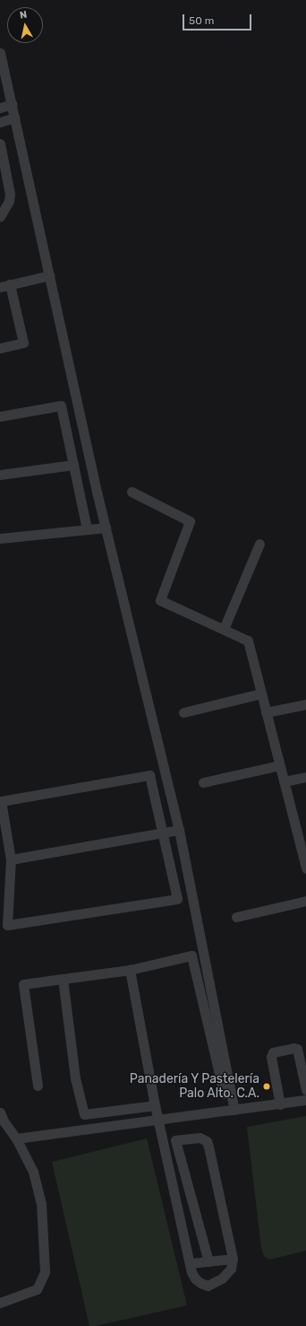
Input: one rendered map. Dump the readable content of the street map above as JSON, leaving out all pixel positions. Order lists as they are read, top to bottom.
{
  "places": ["Panadería Y Pastelería Palo Alto. C.A."],
  "scale_bar": "50 m",
  "north": "top"
}
